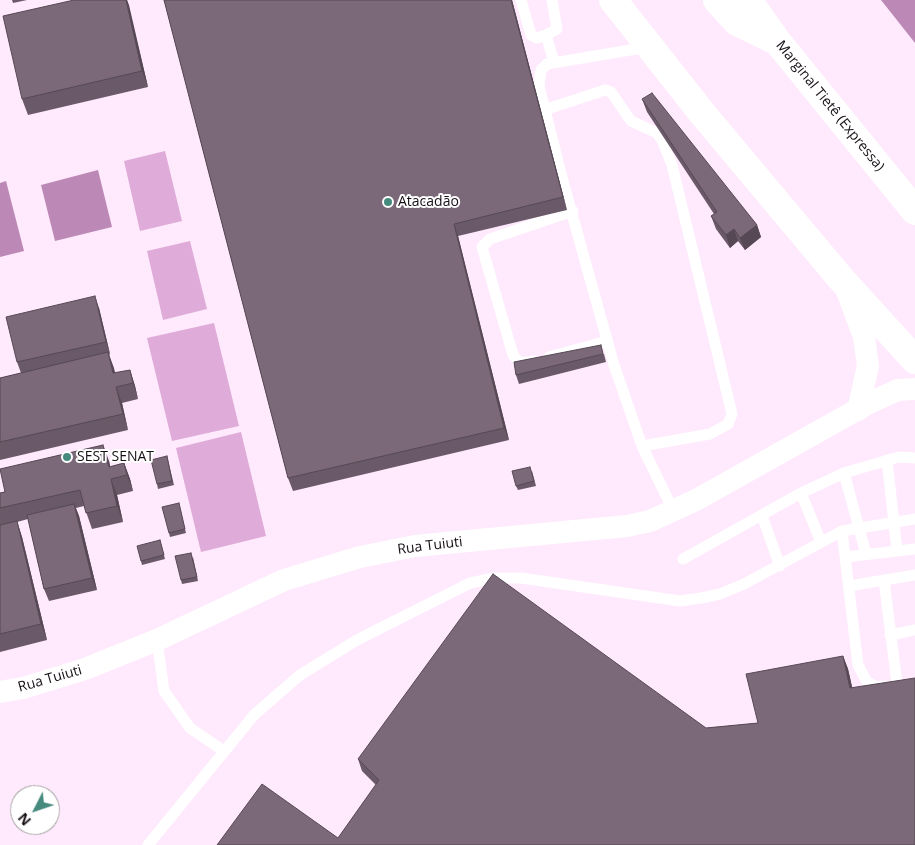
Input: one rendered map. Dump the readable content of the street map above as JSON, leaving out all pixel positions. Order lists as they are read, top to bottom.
{
  "streets": {
    "highway": ["Marginal Tietê (Expressa)"],
    "street": ["Rua Tuiuti"]
  },
  "places": ["Atacadão", "SEST SENAT"],
  "north": "bottom left"
}
